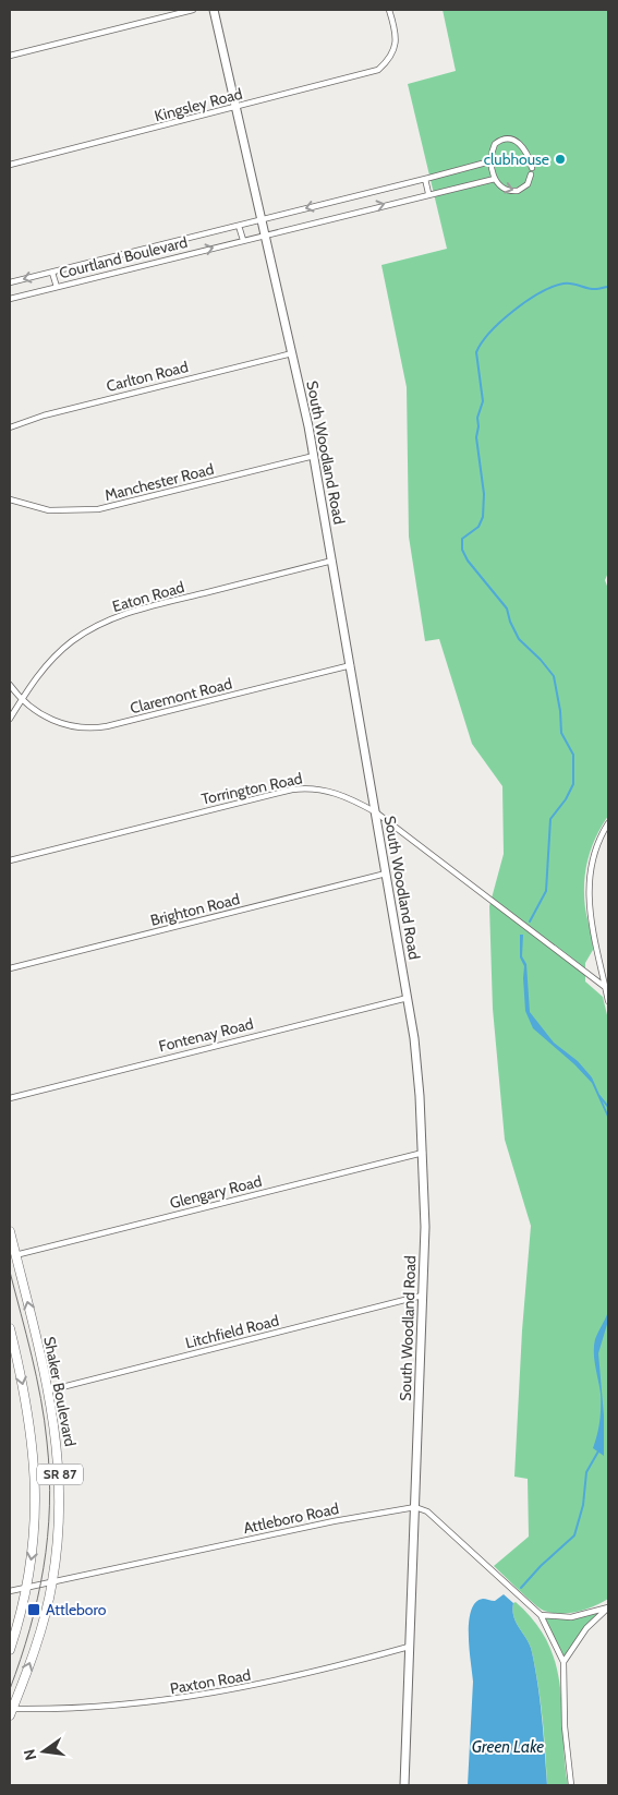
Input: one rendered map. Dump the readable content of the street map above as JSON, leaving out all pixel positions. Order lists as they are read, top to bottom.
{
  "streets": {
    "main road": ["Shaker Boulevard", "SR 87"],
    "street": [
      "Kingsley Road",
      "Courtland Boulevard",
      "Carlton Road",
      "South Woodland Road",
      "Manchester Road",
      "Eaton Road",
      "Claremont Road",
      "Torrington Road",
      "Brighton Road",
      "Fontenay Road",
      "Glengary Road",
      "Litchfield Road",
      "Attleboro Road",
      "Paxton Road"
    ]
  },
  "crossings": [
    ["Kingsley Road", "South Woodland Road"],
    ["Courtland Boulevard", "South Woodland Road"],
    ["Carlton Road", "South Woodland Road"],
    ["South Woodland Road", "Manchester Road"],
    ["South Woodland Road", "Eaton Road"],
    ["South Woodland Road", "Claremont Road"],
    ["South Woodland Road", "Torrington Road"],
    ["South Woodland Road", "Brighton Road"],
    ["South Woodland Road", "Fontenay Road"],
    ["South Woodland Road", "Glengary Road"],
    ["South Woodland Road", "Litchfield Road"],
    ["South Woodland Road", "Attleboro Road"],
    ["South Woodland Road", "Paxton Road"],
    ["Eaton Road", "Claremont Road"],
    ["Glengary Road", "Shaker Boulevard"],
    ["Litchfield Road", "Shaker Boulevard"],
    ["Shaker Boulevard", "Attleboro Road"],
    ["Shaker Boulevard", "Paxton Road"],
    ["SR 87", "Attleboro Road"]
  ],
  "water": ["Green Lake"],
  "places": {
    "other": ["clubhouse"],
    "transit": ["Attleboro"]
  },
  "north": "left"
}
